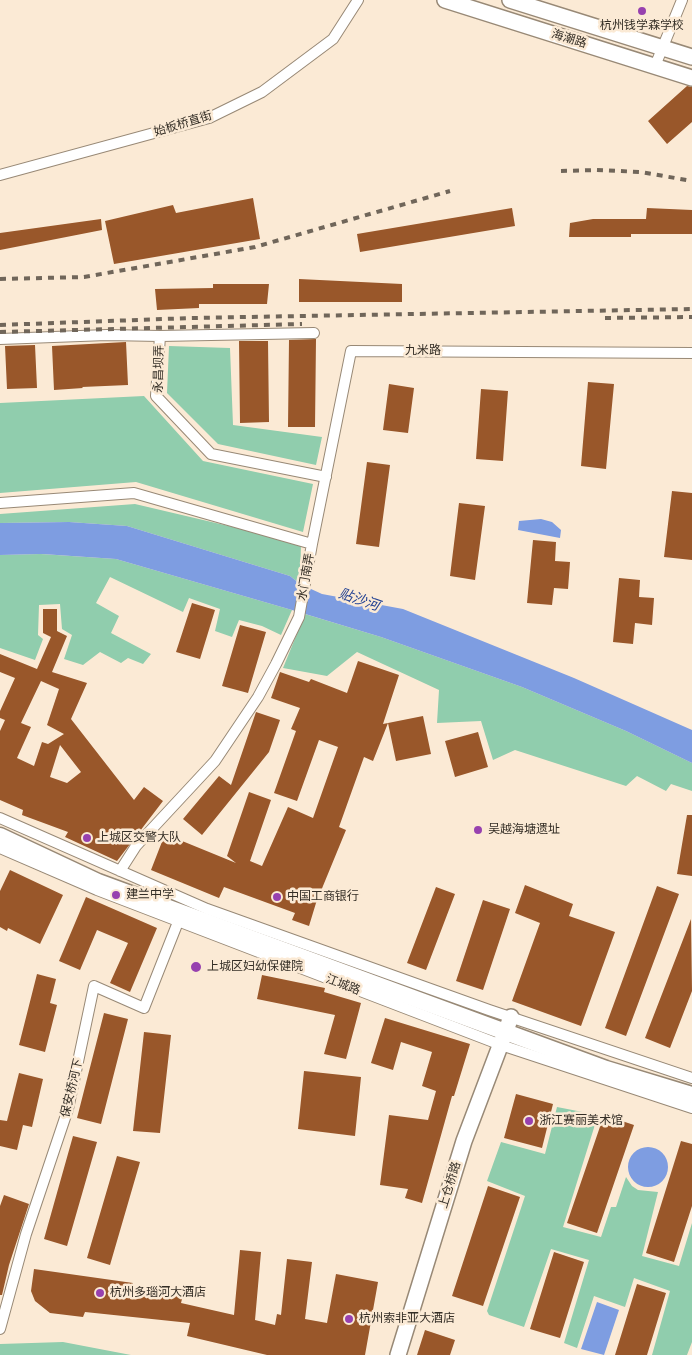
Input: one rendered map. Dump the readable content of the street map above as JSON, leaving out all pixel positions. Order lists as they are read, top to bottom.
{
  "streets": {
    "main road": ["江城路"],
    "street": [
      "海潮路",
      "始板桥直街",
      "九米路",
      "永昌坝弄",
      "水门南弄",
      "保安桥河下",
      "上仓桥路"
    ]
  },
  "crossings": [
    ["九米路", "永昌坝弄"],
    ["九米路", "水门南弄"],
    ["水门南弄", "江城路"],
    ["江城路", "保安桥河下"],
    ["江城路", "上仓桥路"]
  ],
  "water": ["贴沙河"],
  "places": [
    "杭州钱学森学校",
    "吴越海塘遗址",
    "上城区交警大队",
    "建兰中学",
    "中国工商银行",
    "上城区妇幼保健院",
    "浙江赛丽美术馆",
    "杭州多瑙河大酒店",
    "杭州索非亚大酒店"
  ]
}
